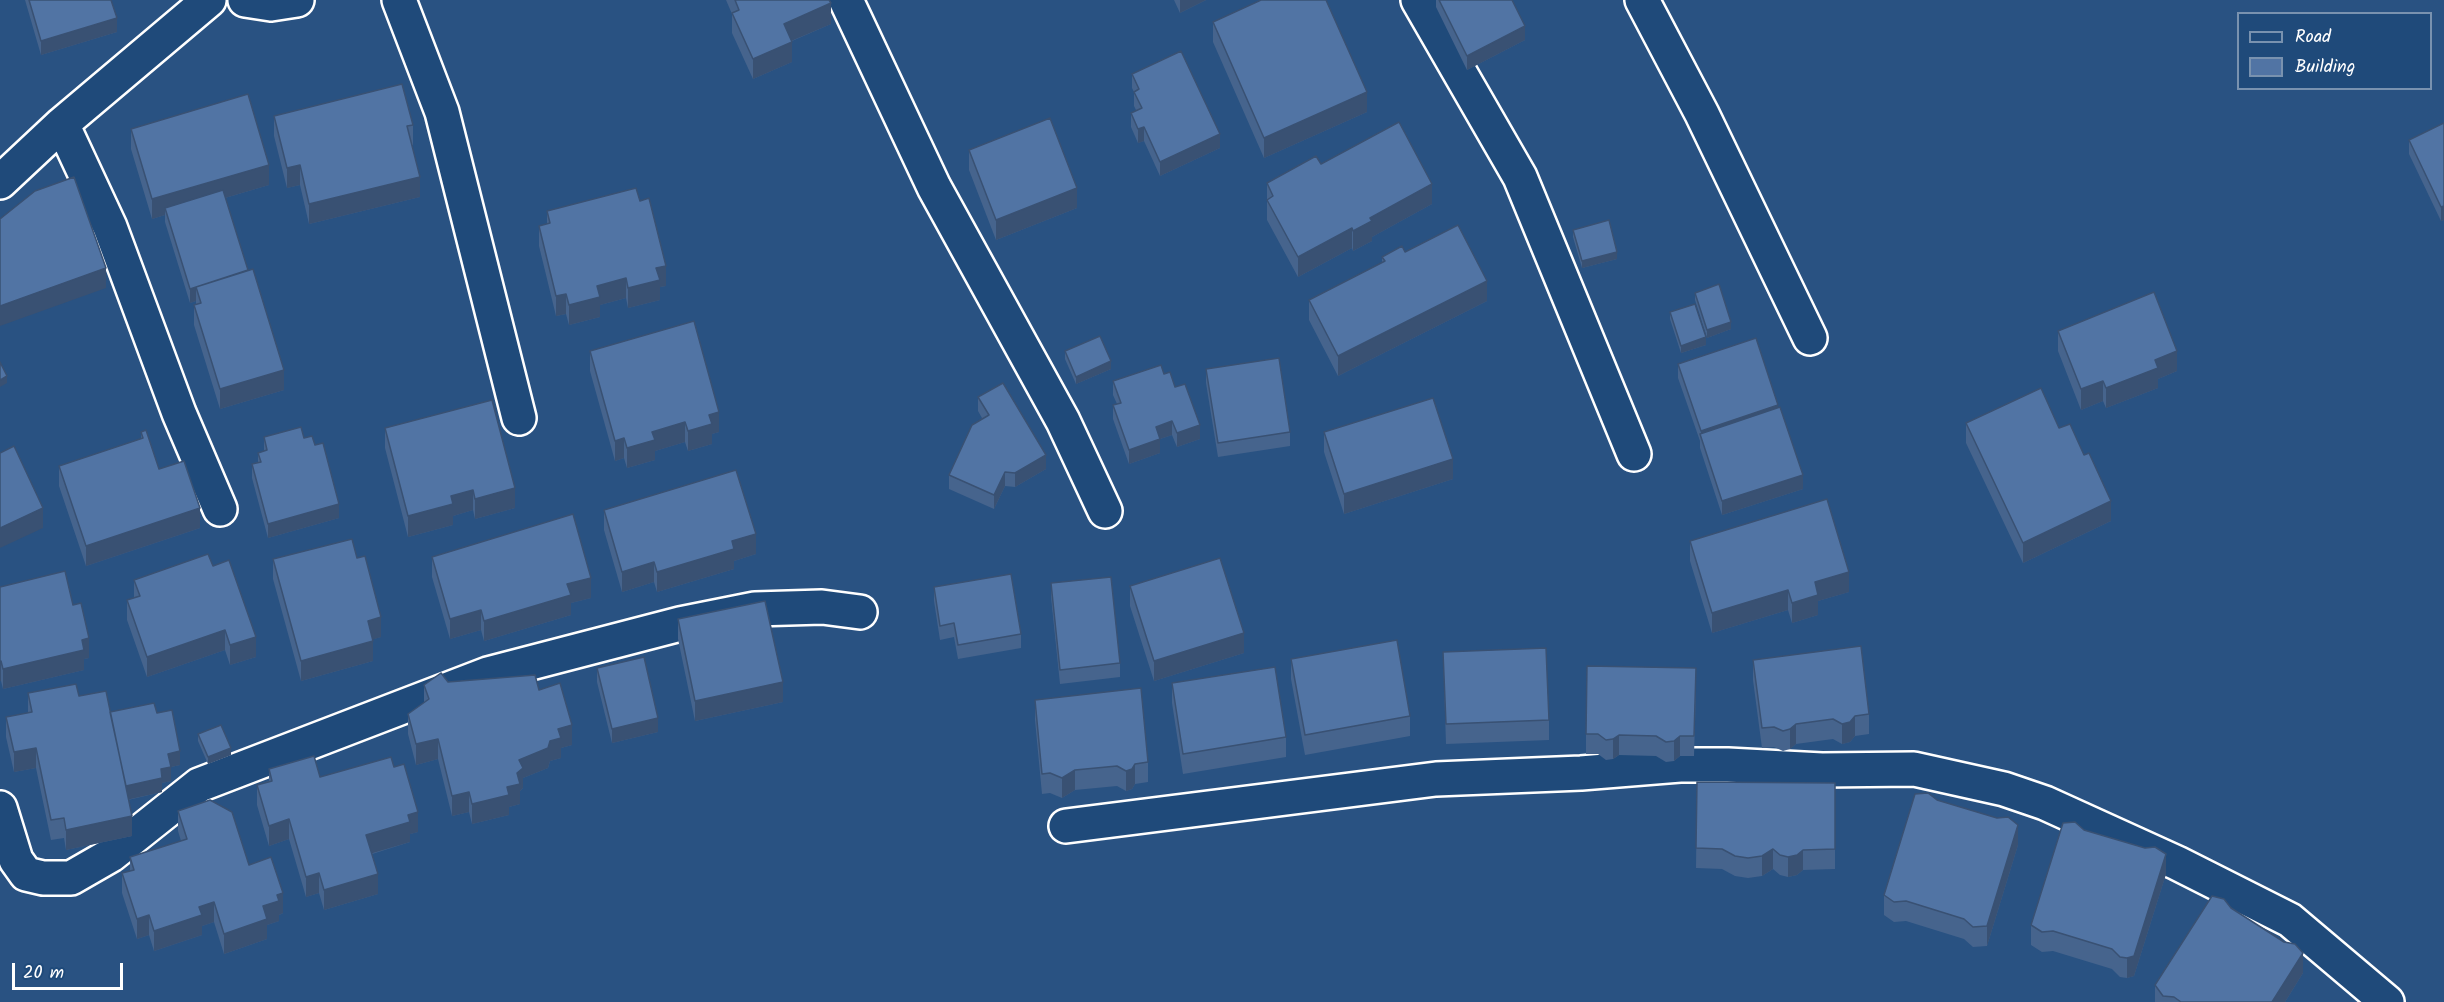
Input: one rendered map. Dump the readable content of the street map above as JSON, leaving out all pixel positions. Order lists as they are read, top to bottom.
{
  "legend": ["Road", "Building"],
  "scale_bar": "20 m"
}
